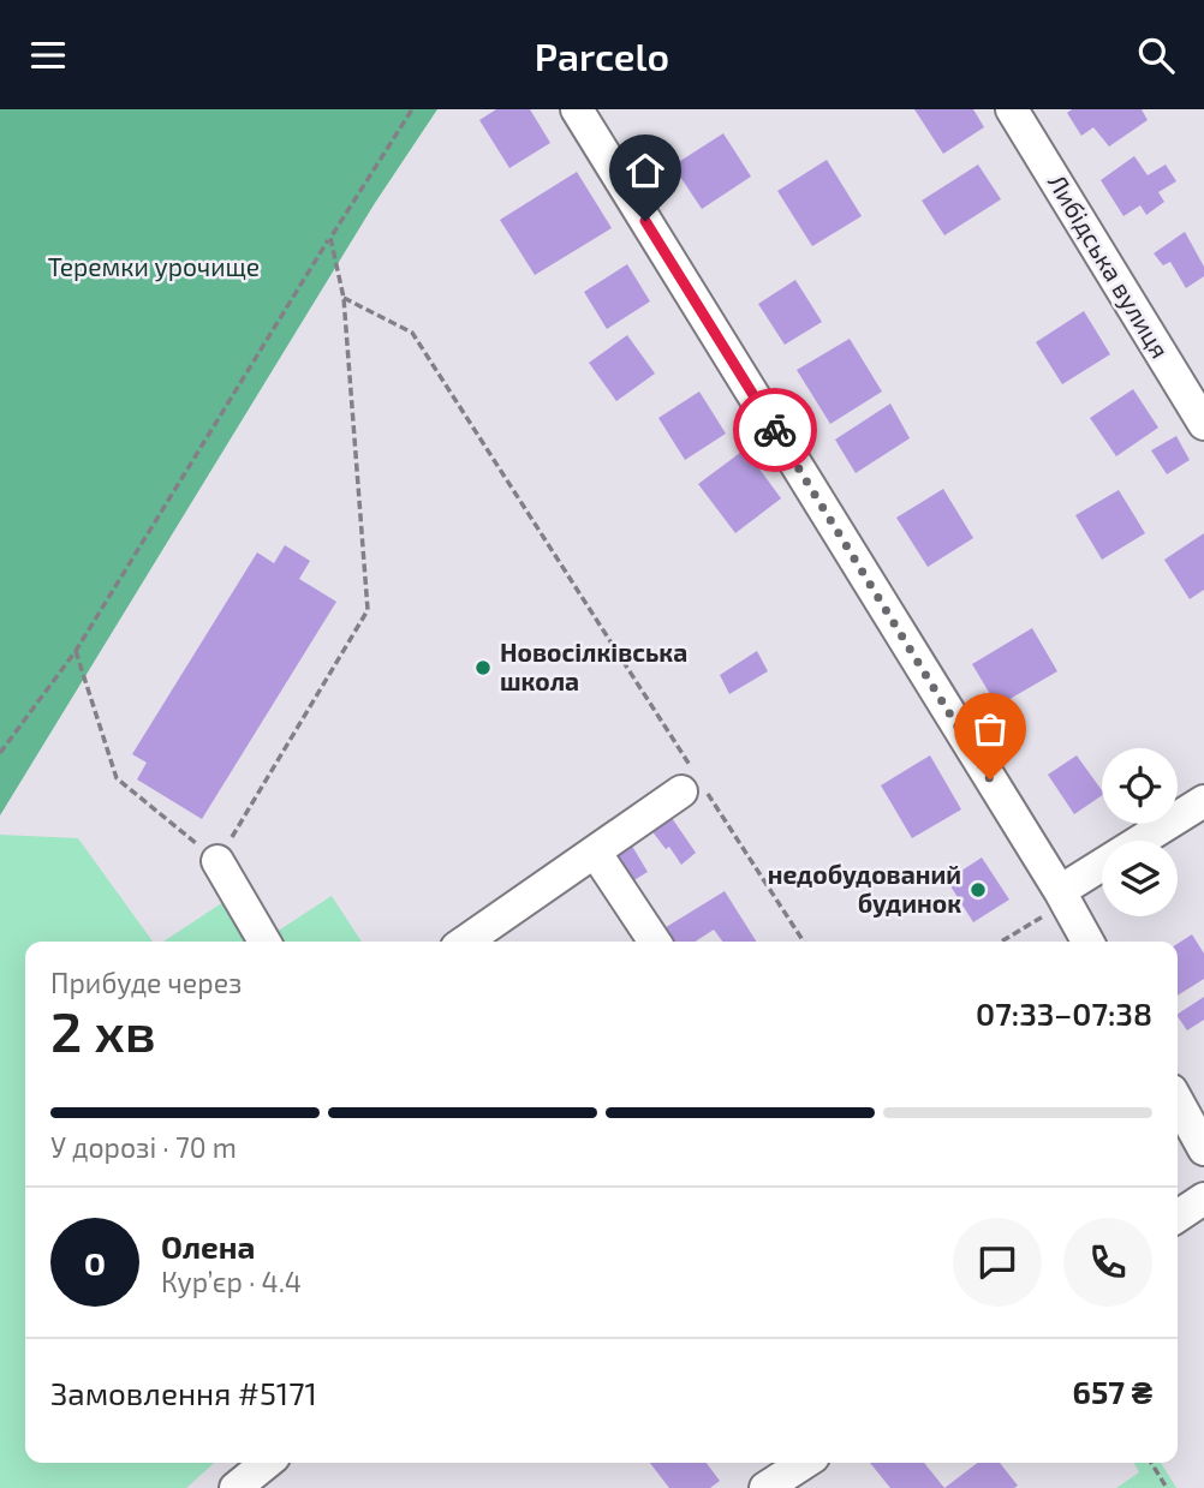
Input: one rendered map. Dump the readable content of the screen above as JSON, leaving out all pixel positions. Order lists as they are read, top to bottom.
{
  "streets": {
    "street": ["Либідська вулиця"]
  },
  "parks": ["Теремки урочище"],
  "places": ["Новосілківська школа", "недобудований будинок"],
  "page": {
    "header": "Parcelo",
    "heading": ["2 хв", "Прибуде через", "07:33–07:38"],
    "panel": [
      "Олена",
      "Кур’єр · 4.4",
      "Замовлення #5171",
      "657 ₴"
    ],
    "bar": "У дорозі · 70 m",
    "round": "О"
  }
}
